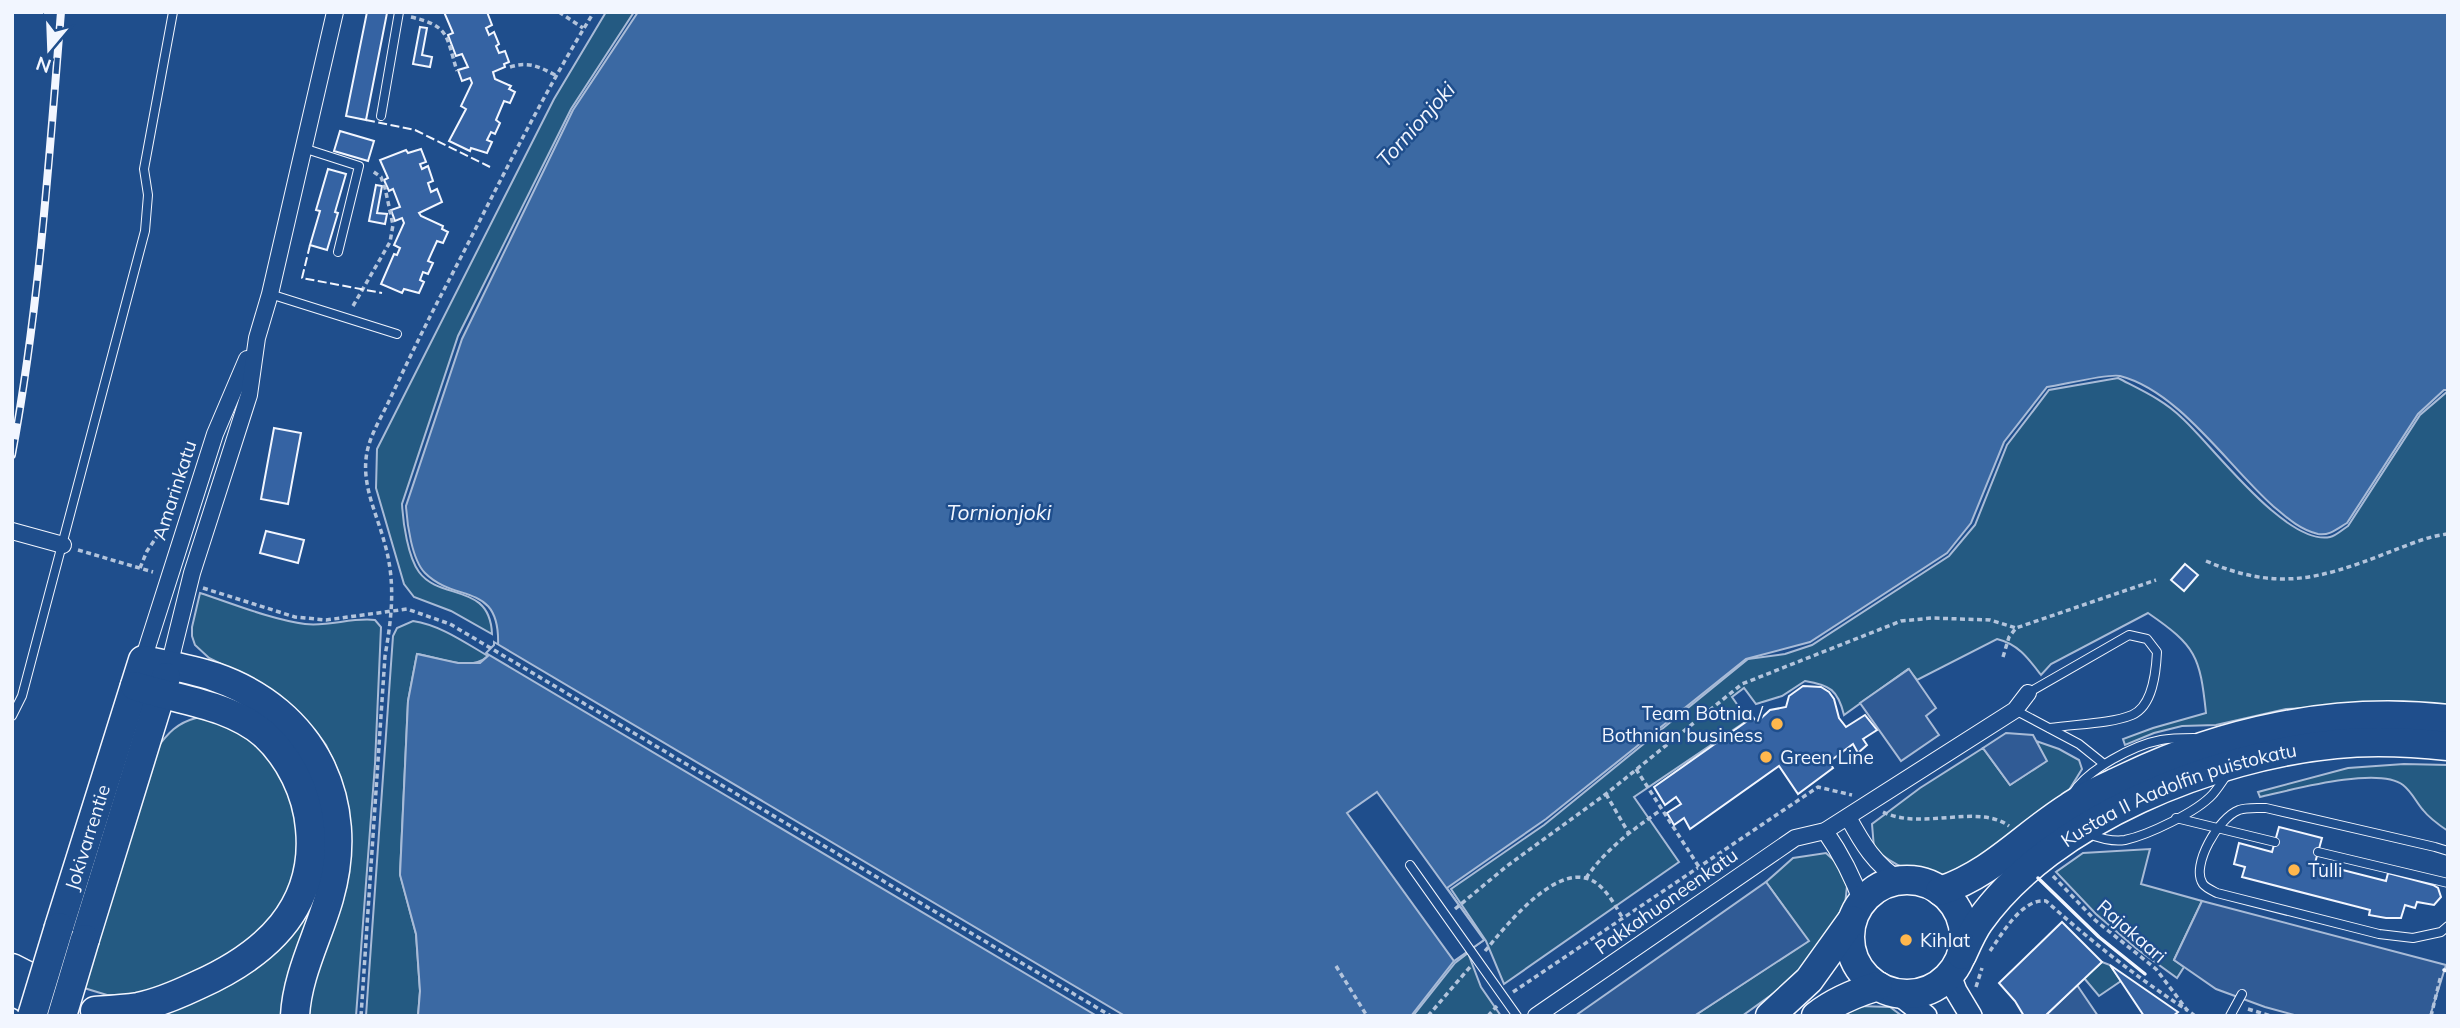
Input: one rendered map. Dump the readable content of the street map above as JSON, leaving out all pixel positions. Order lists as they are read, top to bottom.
{
  "streets": {
    "highway": ["Kustaa II Aadolfin puistokatu", "Jokivarrentie"],
    "street": ["Amarinkatu", "Pakkahuoneenkatu"],
    "path": ["Rajakaari"]
  },
  "crossings": [
    ["Amarinkatu", "Jokivarrentie"]
  ],
  "water": ["Tornionjoki"],
  "places": [
    "Team Botnia / Bothnian business",
    "Green Line",
    "Tulli",
    "Kihlat"
  ],
  "north": "bottom"
}
